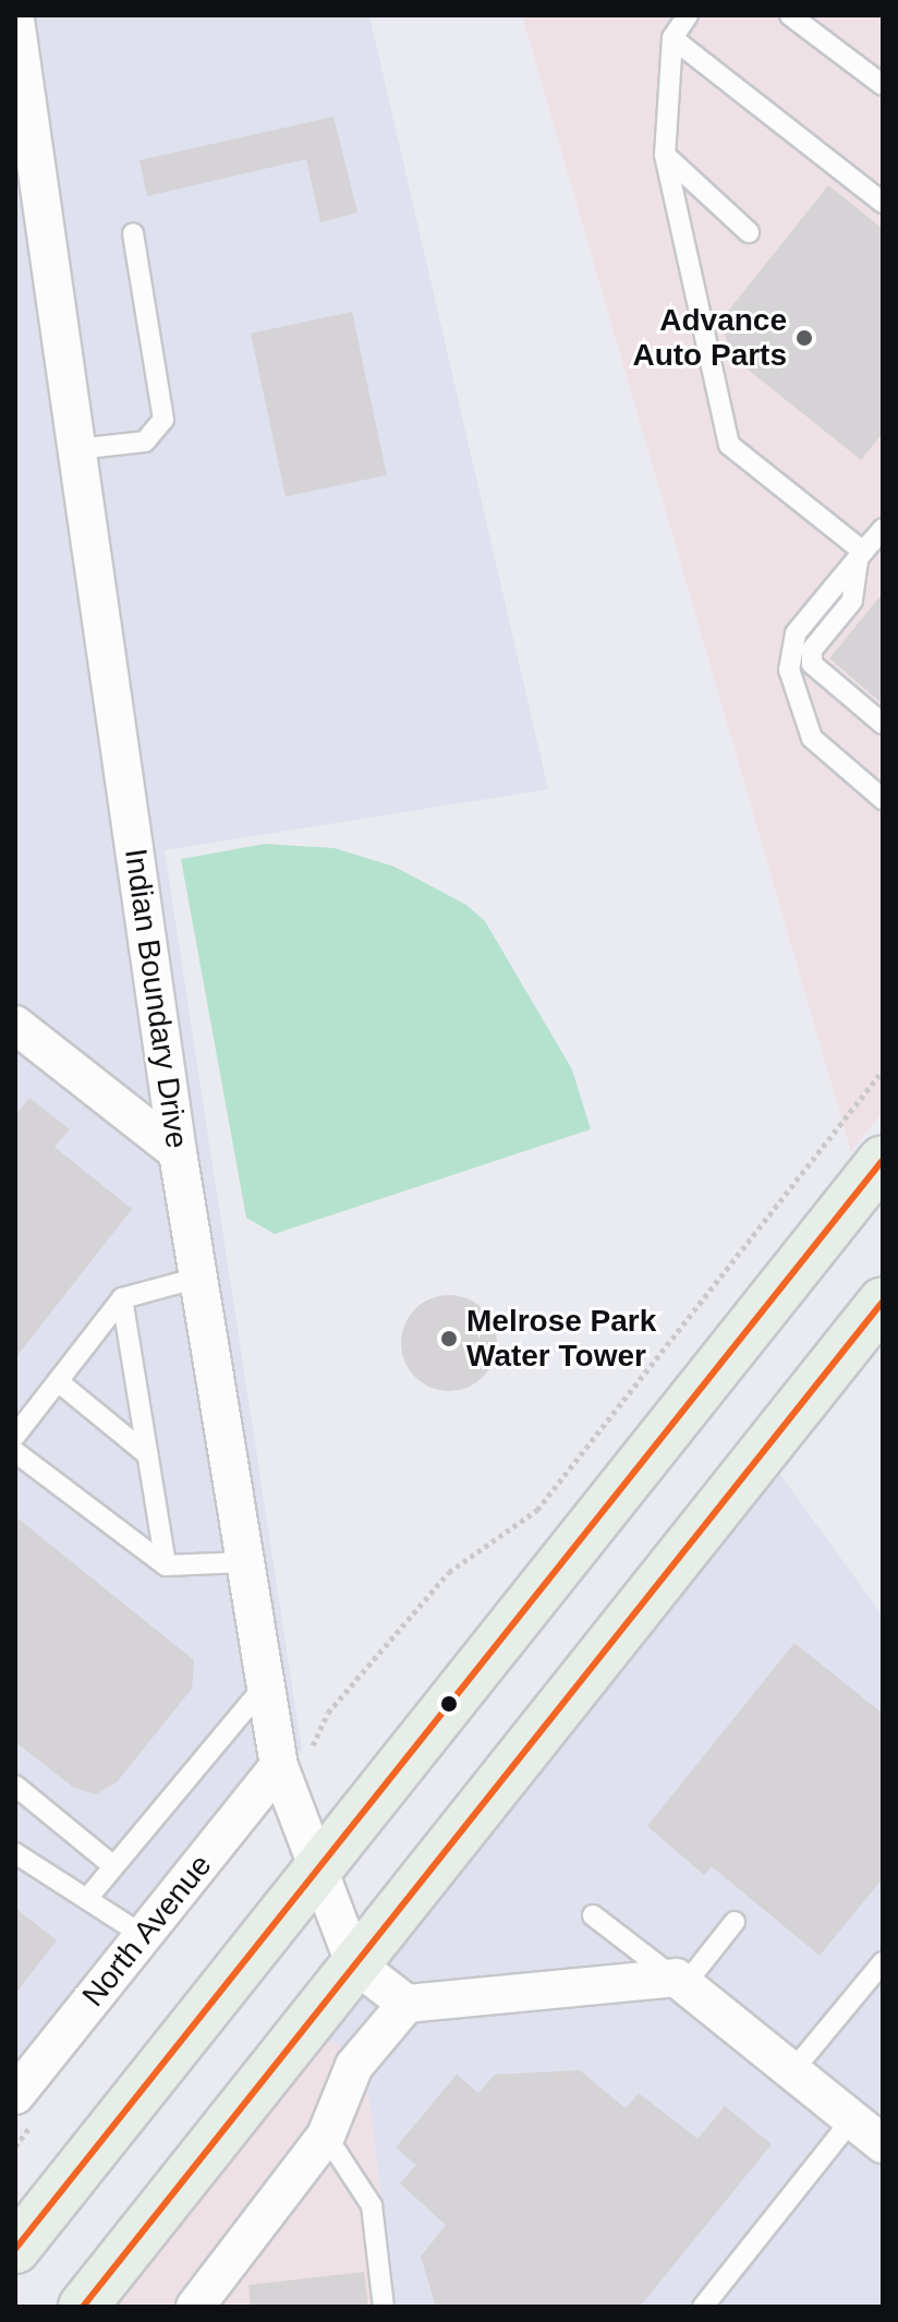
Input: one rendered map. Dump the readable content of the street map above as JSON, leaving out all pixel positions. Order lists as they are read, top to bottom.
{
  "streets": {
    "street": ["Indian Boundary Drive", "North Avenue"]
  },
  "crossings": [
    ["Indian Boundary Drive", "North Avenue"]
  ],
  "places": ["Advance Auto Parts", "Melrose Park Water Tower"]
}
